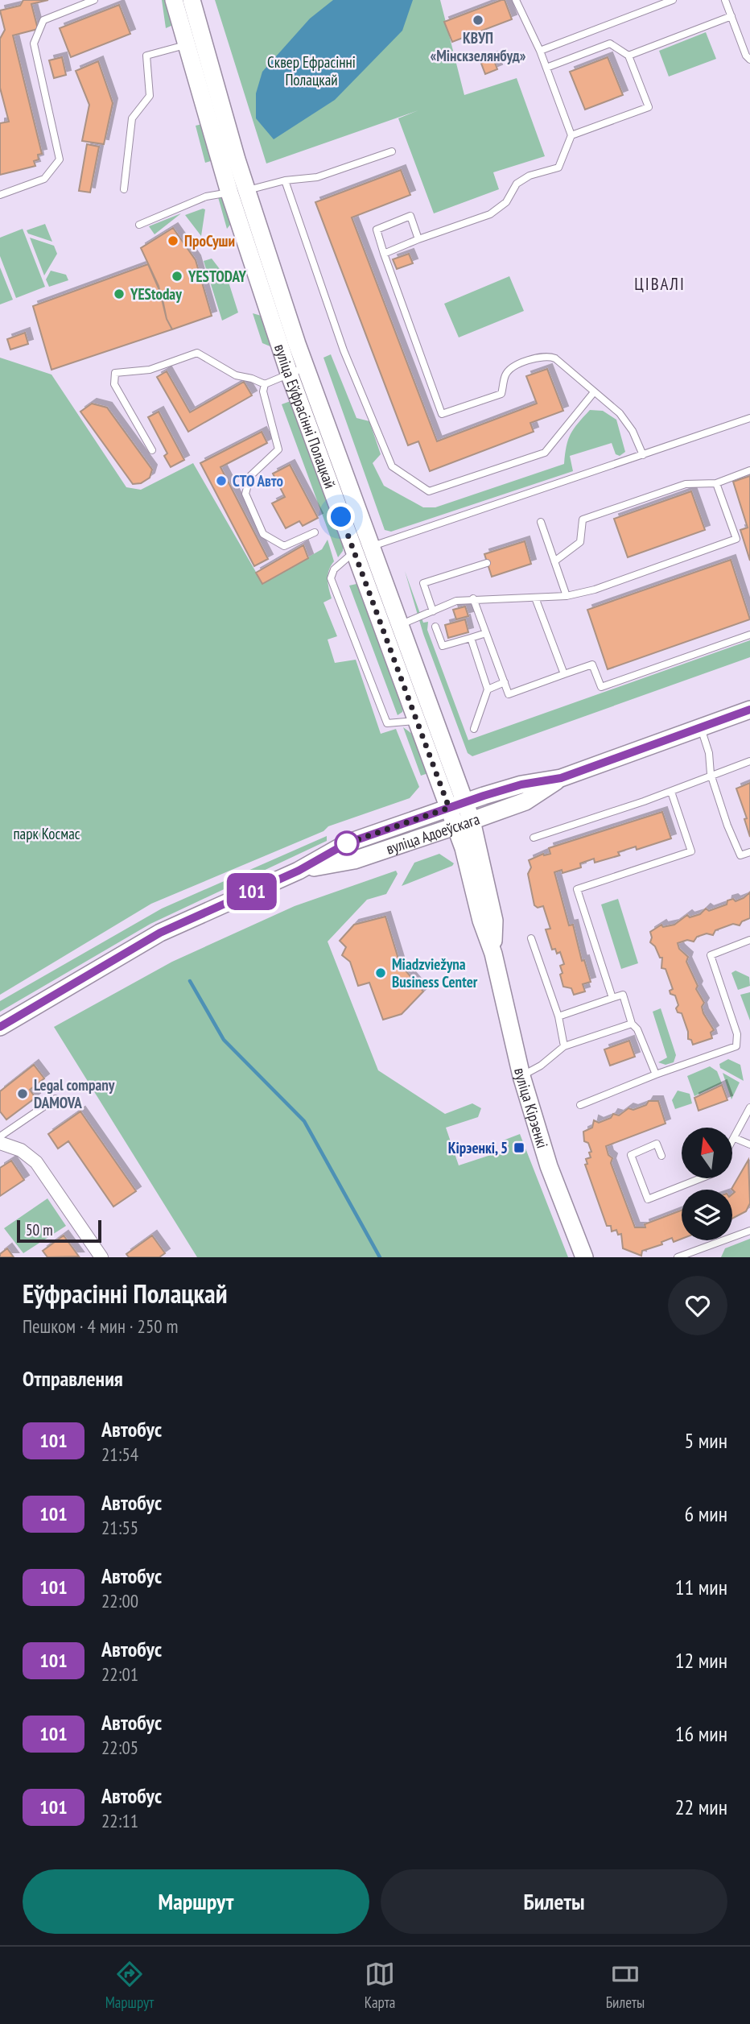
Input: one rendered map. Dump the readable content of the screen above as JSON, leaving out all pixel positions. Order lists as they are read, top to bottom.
{
  "streets": {
    "main road": ["вуліца Еўфрасінні Полацкай", "вуліца Адоеўскага", "вуліца Кірэенкі"]
  },
  "crossings": [
    ["вуліца Еўфрасінні Полацкай", "вуліца Адоеўскага"],
    ["вуліца Еўфрасінні Полацкай", "вуліца Кірэенкі"],
    ["вуліца Адоеўскага", "вуліца Кірэенкі"]
  ],
  "districts": ["ЦІВАЛІ"],
  "parks": ["Сквер Ефрасінні Полацкай", "парк Космас"],
  "places": {
    "other": [
      "КВУП «Мінскзелянбуд»",
      "ПроСуши",
      "YESTODAY",
      "YEStoday",
      "СТО Авто",
      "Miadzviežyna Business Center",
      "Legal company DAMOVA"
    ],
    "transit": ["Кірэенкі, 5"]
  },
  "lines": ["bus line 101"],
  "scale_bar": "50 m",
  "north": "top",
  "page": {
    "on_map": "101",
    "scale": "50 m",
    "heading": [
      ["Еўфрасінні Полацкай", "Пешком · 4 мин · 250 m"],
      "Отправления"
    ],
    "list": [
      {
        "mark": "101",
        "name": "Автобус",
        "note": "21:54",
        "value": "5 мин"
      },
      {
        "mark": "101",
        "name": "Автобус",
        "note": "21:55",
        "value": "6 мин"
      },
      {
        "mark": "101",
        "name": "Автобус",
        "note": "22:00",
        "value": "11 мин"
      },
      {
        "mark": "101",
        "name": "Автобус",
        "note": "22:01",
        "value": "12 мин"
      },
      {
        "mark": "101",
        "name": "Автобус",
        "note": "22:05",
        "value": "16 мин"
      },
      {
        "mark": "101",
        "name": "Автобус",
        "note": "22:11",
        "value": "22 мин"
      }
    ],
    "buttons": ["Маршрут", "Билеты"],
    "tabs": ["Маршрут", "Карта", "Билеты"]
  }
}
